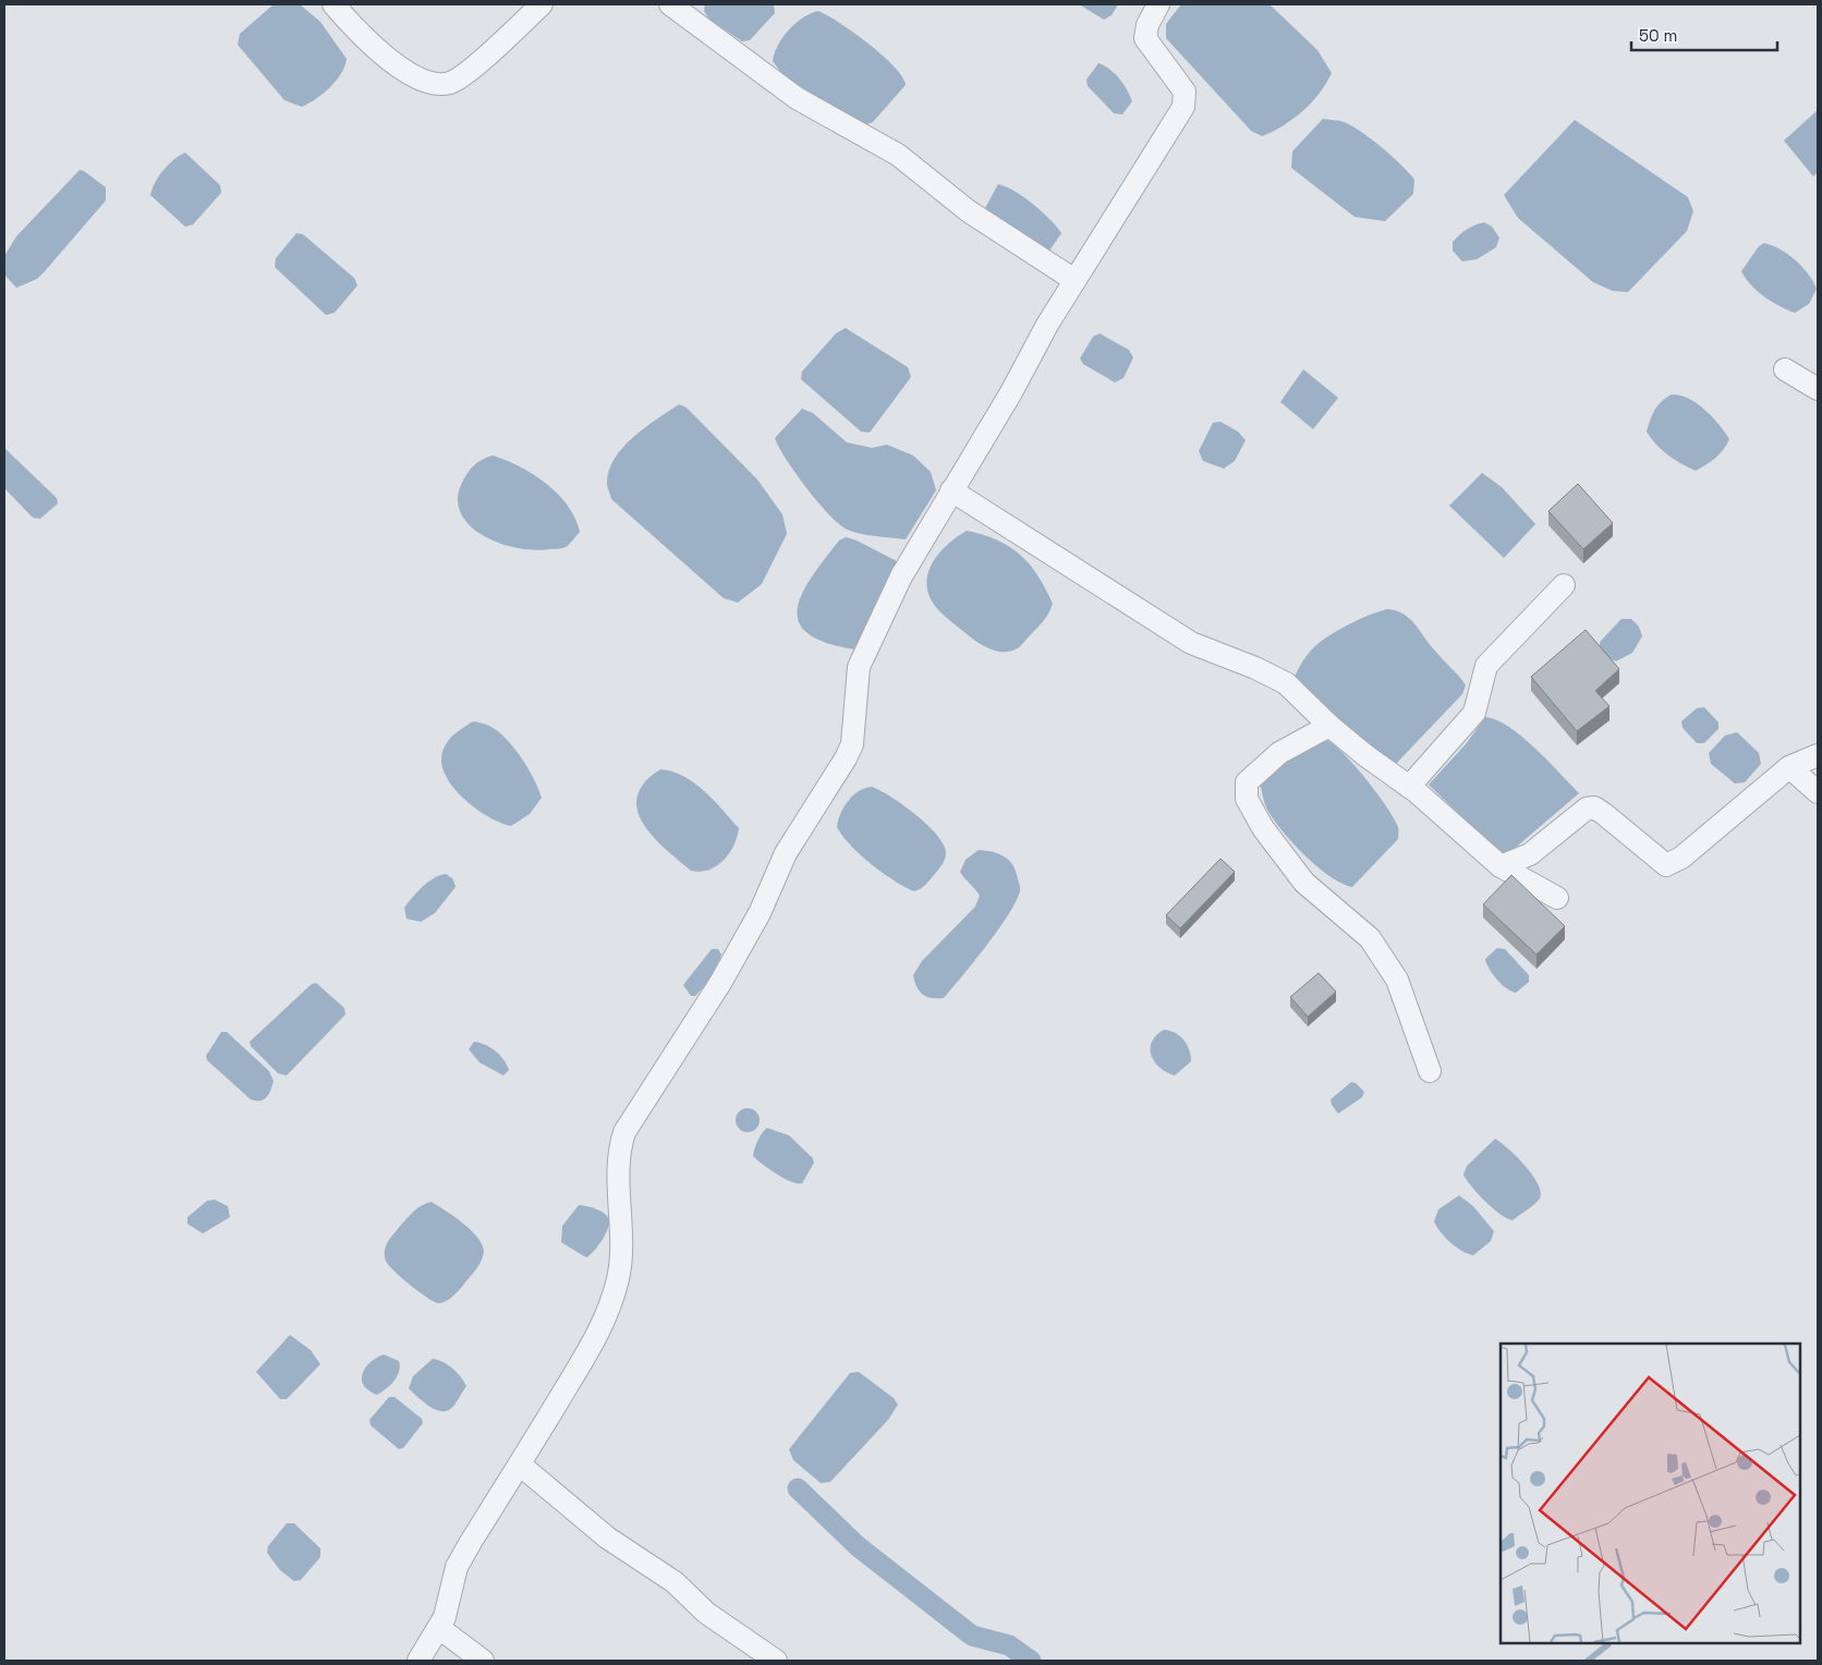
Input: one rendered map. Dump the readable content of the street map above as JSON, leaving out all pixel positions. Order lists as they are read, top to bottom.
{
  "scale_bar": "50 m"
}
